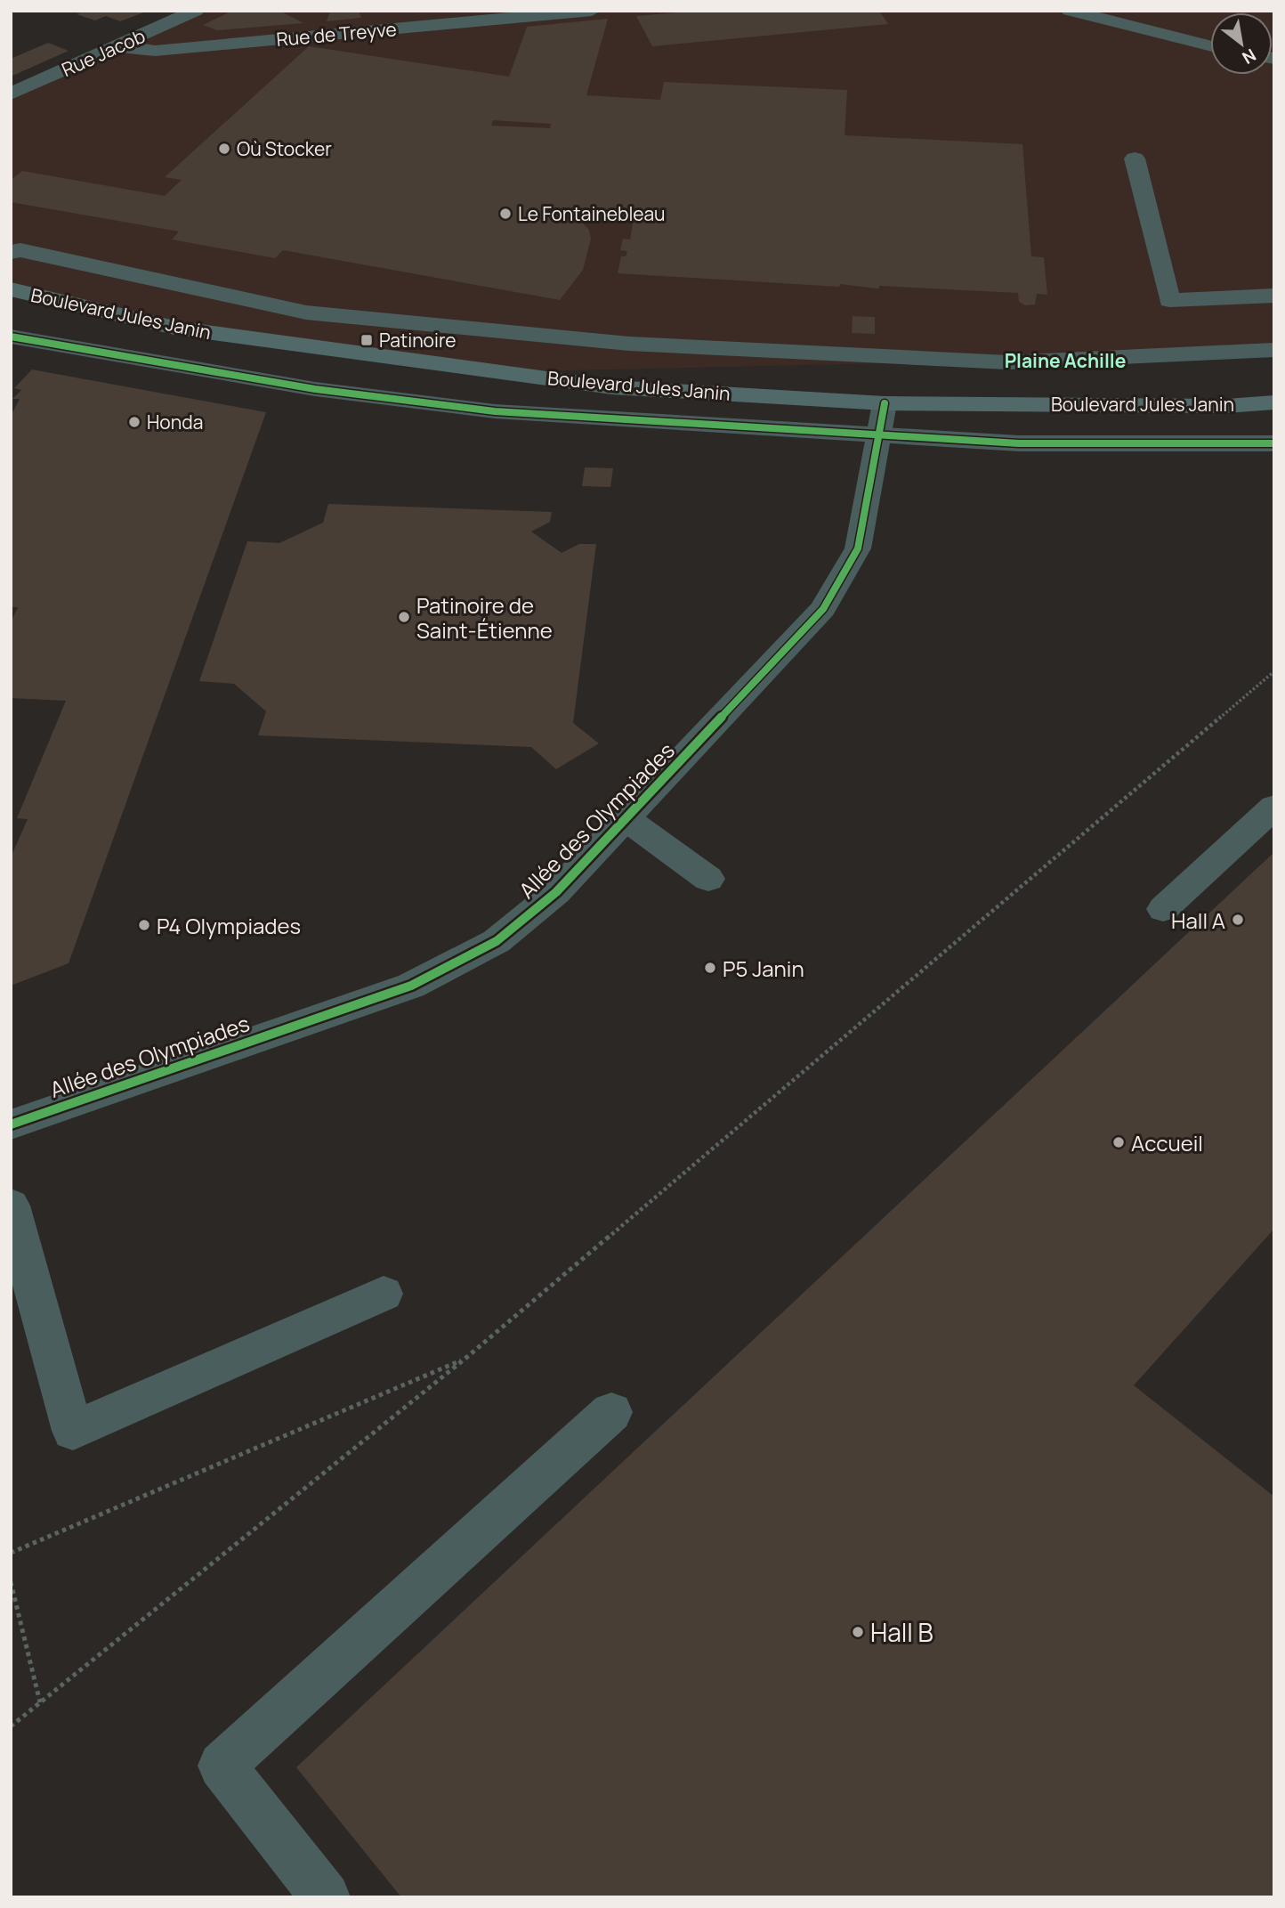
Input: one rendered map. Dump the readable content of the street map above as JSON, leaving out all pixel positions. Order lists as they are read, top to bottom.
{
  "streets": {
    "main road": ["Boulevard Jules Janin"],
    "street": ["Rue de Treyve", "Rue Jacob", "Allée des Olympiades"]
  },
  "crossings": [
    ["Rue de Treyve", "Rue Jacob"],
    ["Boulevard Jules Janin", "Allée des Olympiades"]
  ],
  "districts": ["Plaine Achille"],
  "places": {
    "other": [
      "Où Stocker",
      "Le Fontainebleau",
      "Honda",
      "Patinoire de Saint-Étienne",
      "Hall A",
      "P4 Olympiades",
      "P5 Janin",
      "Accueil",
      "Hall B"
    ],
    "transit": ["Patinoire"]
  },
  "north": "bottom right"
}
